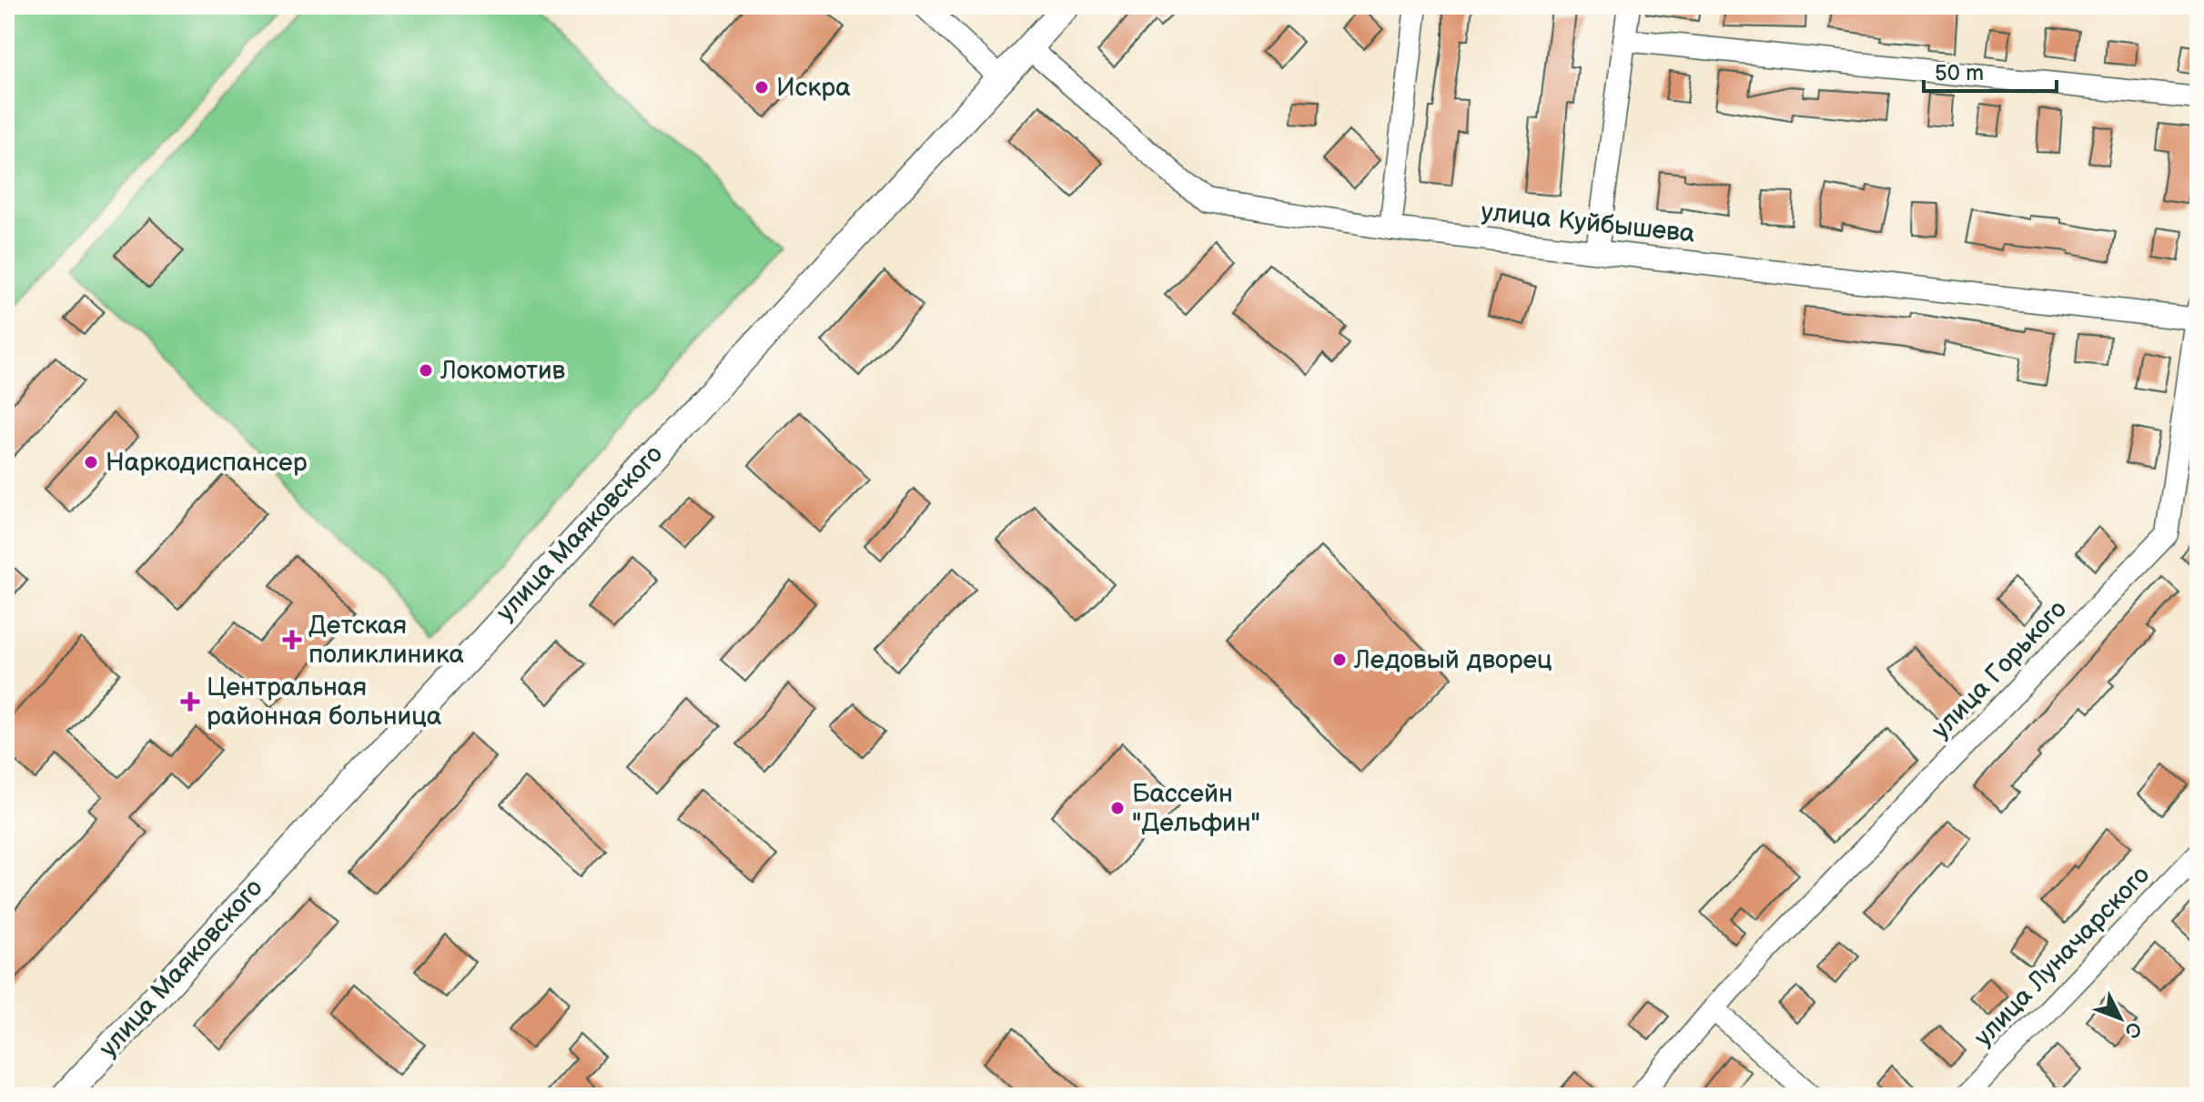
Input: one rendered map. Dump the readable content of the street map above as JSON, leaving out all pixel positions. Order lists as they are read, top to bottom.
{
  "streets": {
    "main road": ["улица Маяковского"],
    "street": ["улица Куйбышева", "улица Горького", "улица Луначарского"]
  },
  "crossings": [
    ["улица Куйбышева", "улица Маяковского"],
    ["улица Куйбышева", "улица Горького"]
  ],
  "places": {
    "other": [
      "Искра",
      "Локомотив",
      "Наркодиспансер",
      "Ледовый дворец",
      "Бассейн \"Дельфин\""
    ],
    "health": ["Детская поликлиника", "Центральная районная больница"]
  },
  "scale_bar": "50 m",
  "north": "bottom right"
}
